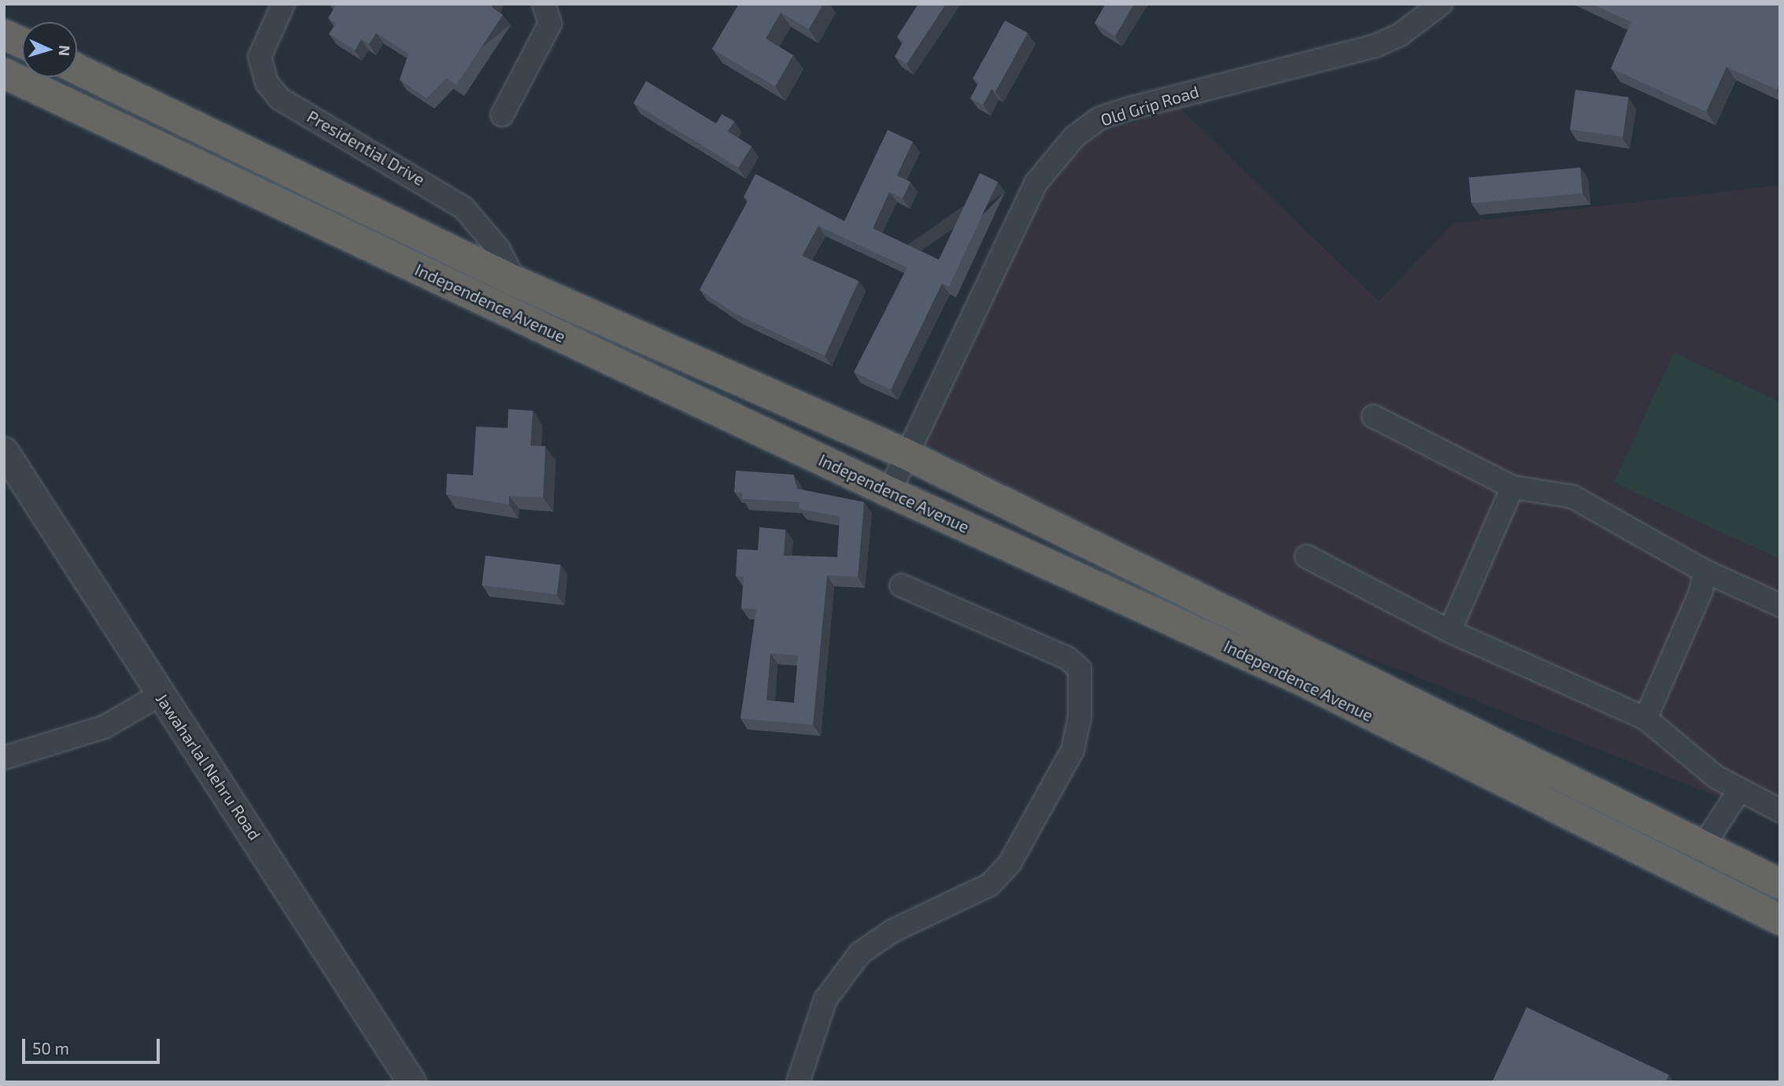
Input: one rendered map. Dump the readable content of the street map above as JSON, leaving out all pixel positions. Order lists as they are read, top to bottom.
{
  "streets": {
    "highway": ["Independence Avenue"],
    "street": ["Old Grip Road", "Presidential Drive", "Jawaharlal Nehru Road"]
  },
  "crossings": [
    ["Old Grip Road", "Independence Avenue"],
    ["Presidential Drive", "Independence Avenue"]
  ],
  "scale_bar": "50 m",
  "north": "right"
}
